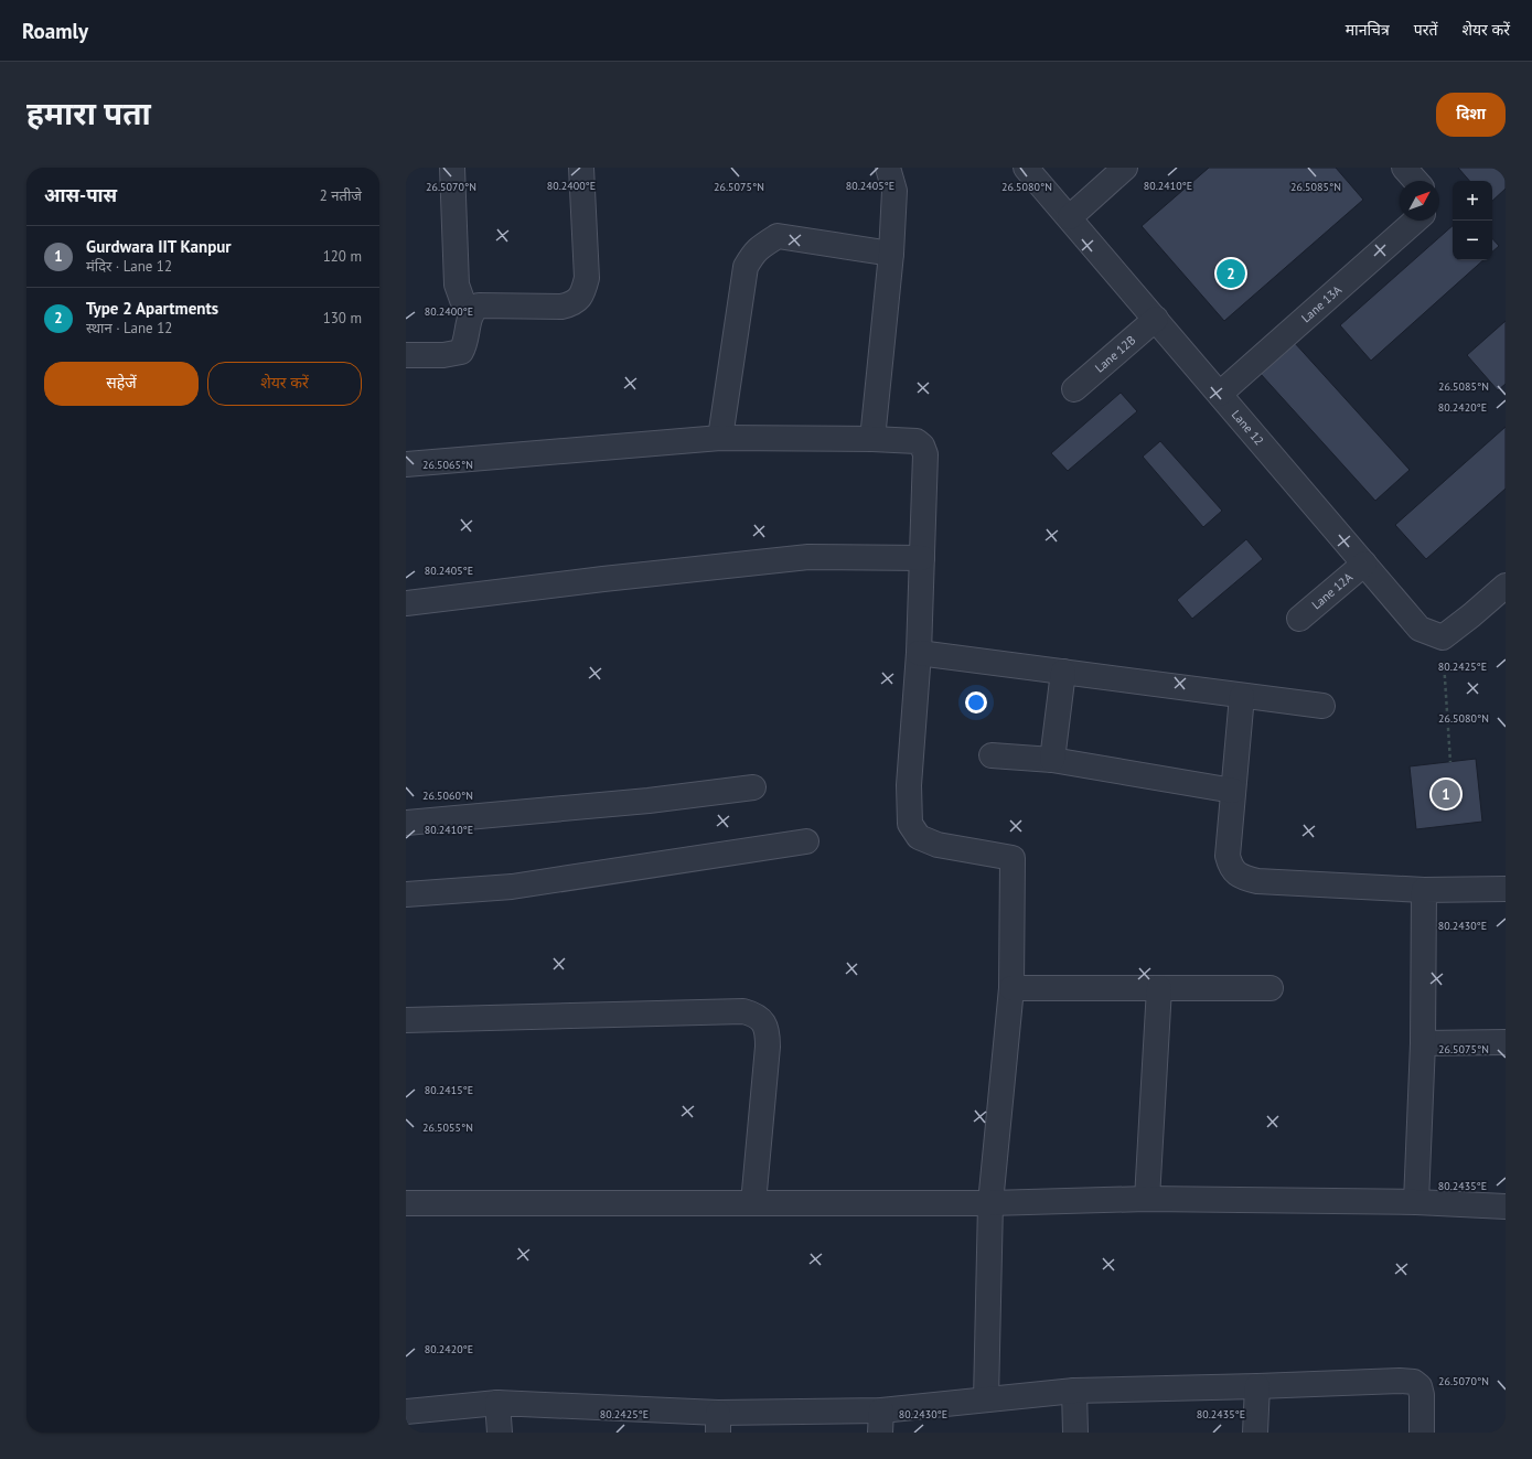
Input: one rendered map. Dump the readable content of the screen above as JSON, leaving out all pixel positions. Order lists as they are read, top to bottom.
{
  "streets": {
    "street": [
      "Lane 13A",
      "Lane 12B",
      "Lane 12",
      "Lane 12A"
    ]
  },
  "crossings": [
    ["Lane 13A", "Lane 12"],
    ["Lane 12B", "Lane 12"],
    ["Lane 12", "Lane 12A"]
  ],
  "north": "top right",
  "page": {
    "header": "Roamly",
    "nav": ["मानचित्र", "परतें", "शेयर करें"],
    "title": "हमारा पता",
    "buttons": [
      "दिशा",
      ["सहेजें", "शेयर करें"]
    ],
    "heading": ["आस-पास", "2 नतीजे"],
    "map_buttons": ["+", "−"],
    "list": [
      {
        "mark": "1",
        "name": "Gurdwara IIT Kanpur",
        "note": "मंदिर · Lane 12",
        "value": "120 m"
      },
      {
        "mark": "2",
        "name": "Type 2 Apartments",
        "note": "स्थान · Lane 12",
        "value": "130 m"
      }
    ],
    "pins": ["2", "1"]
  },
  "coordinates": [
    "80.2400°E",
    "80.2405°E",
    "80.2410°E",
    "26.5075°N",
    "26.5080°N",
    "26.5085°N",
    "26.5070°N",
    "80.2420°E",
    "26.5065°N",
    "80.2425°E",
    "26.5060°N",
    "80.2430°E",
    "80.2415°E",
    "26.5055°N",
    "80.2435°E"
  ]
}
